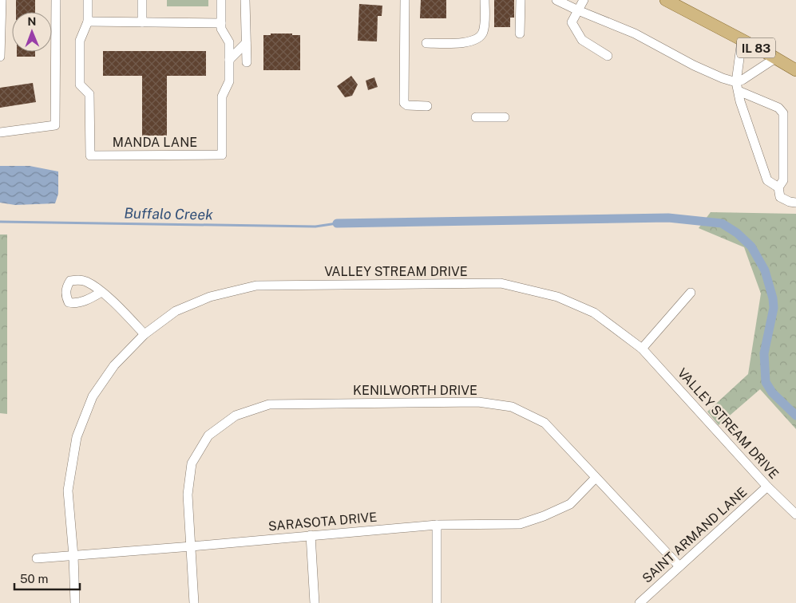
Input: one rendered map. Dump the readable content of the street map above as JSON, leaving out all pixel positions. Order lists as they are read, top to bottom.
{
  "streets": {
    "main road": ["IL 83"],
    "street": [
      "MANDA LANE",
      "VALLEY STREAM DRIVE",
      "KENILWORTH DRIVE",
      "SARASOTA DRIVE",
      "SAINT ARMAND LANE"
    ]
  },
  "crossings": [
    ["VALLEY STREAM DRIVE", "SARASOTA DRIVE"],
    ["VALLEY STREAM DRIVE", "SAINT ARMAND LANE"],
    ["KENILWORTH DRIVE", "SARASOTA DRIVE"],
    ["KENILWORTH DRIVE", "SAINT ARMAND LANE"]
  ],
  "water": ["Buffalo Creek"],
  "scale_bar": "50 m",
  "north": "top"
}
